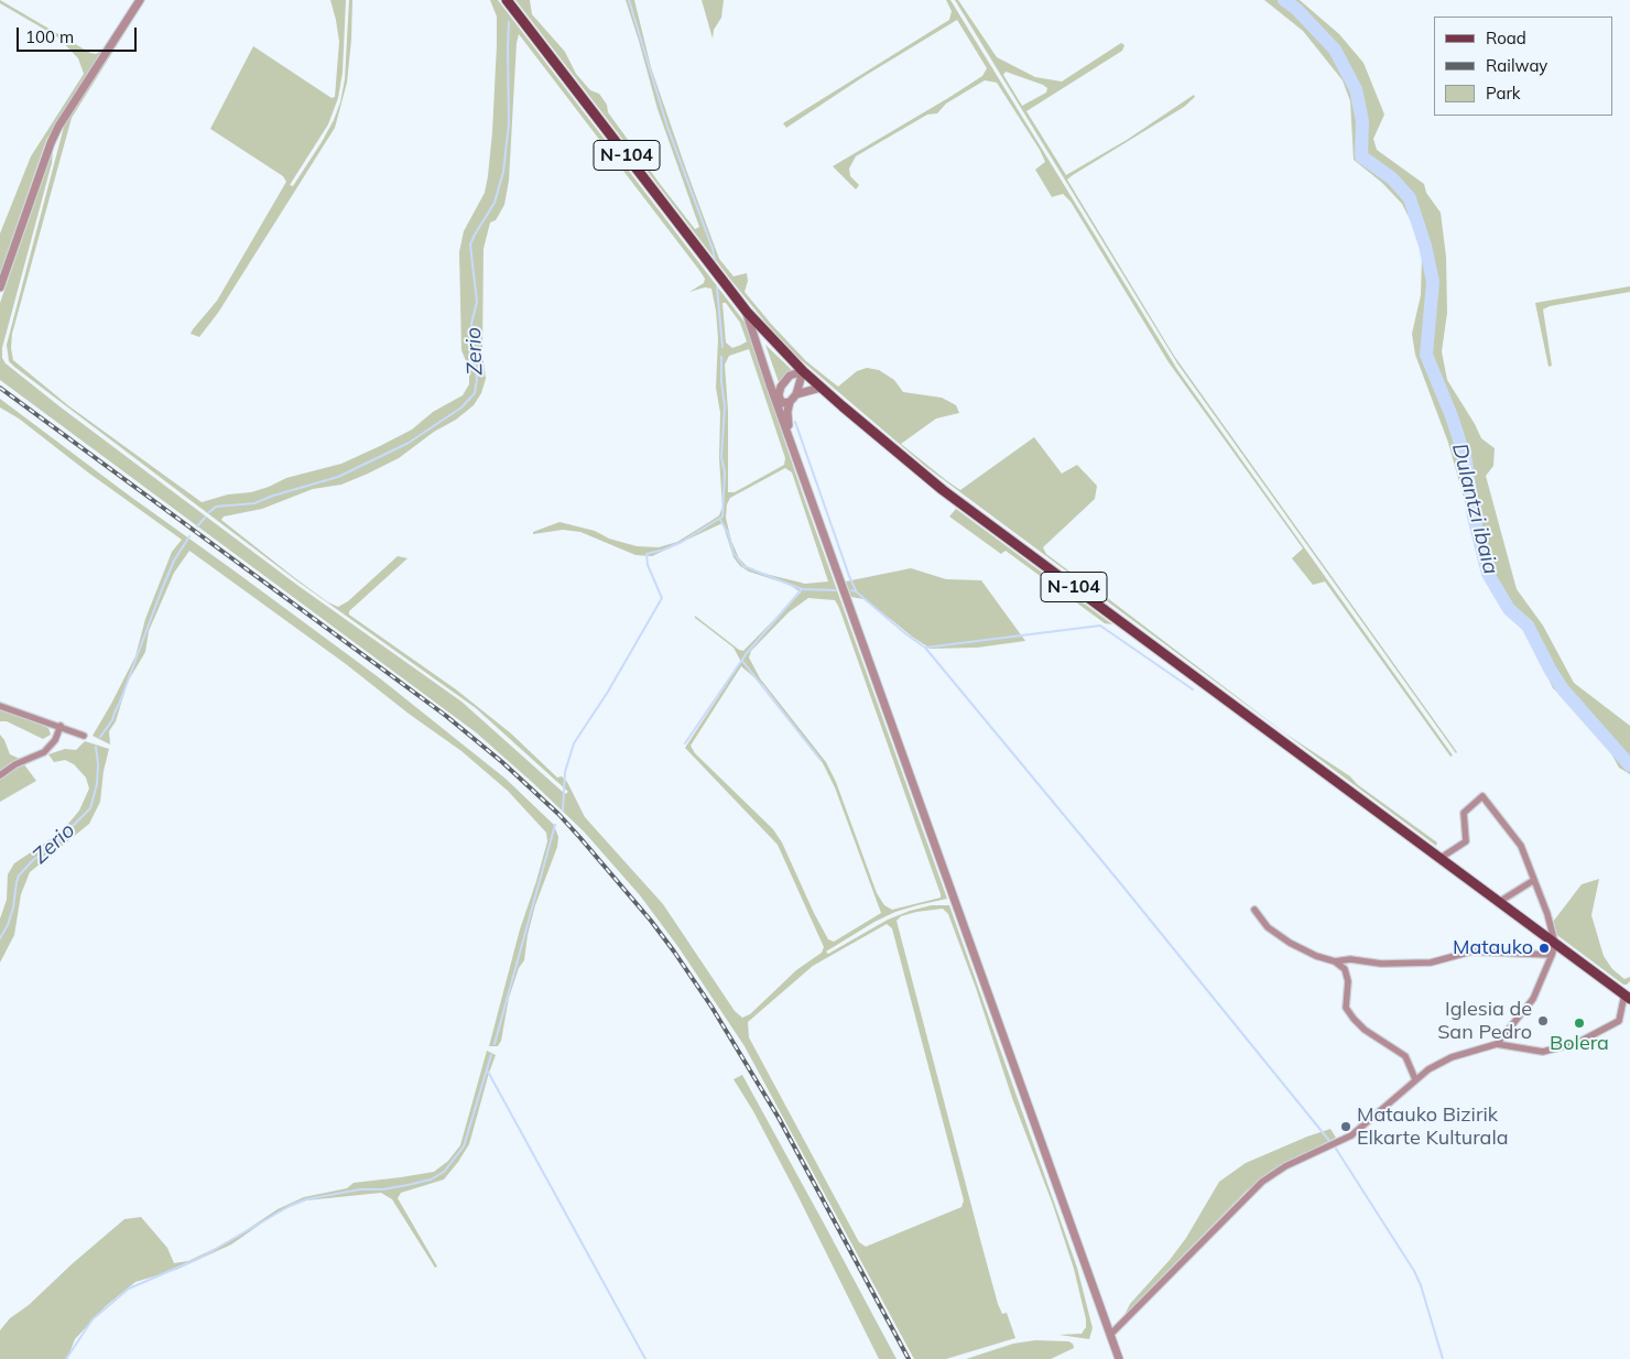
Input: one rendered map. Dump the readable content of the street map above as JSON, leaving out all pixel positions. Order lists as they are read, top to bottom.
{
  "streets": {
    "main road": ["N-104"]
  },
  "water": ["Zerio", "Dulantzi ibaia"],
  "places": [
    "Matauko",
    "Iglesia de San Pedro",
    "Bolera",
    "Matauko Bizirik Elkarte Kulturala"
  ],
  "legend": ["Road", "Railway", "Park"],
  "scale_bar": "100 m"
}
